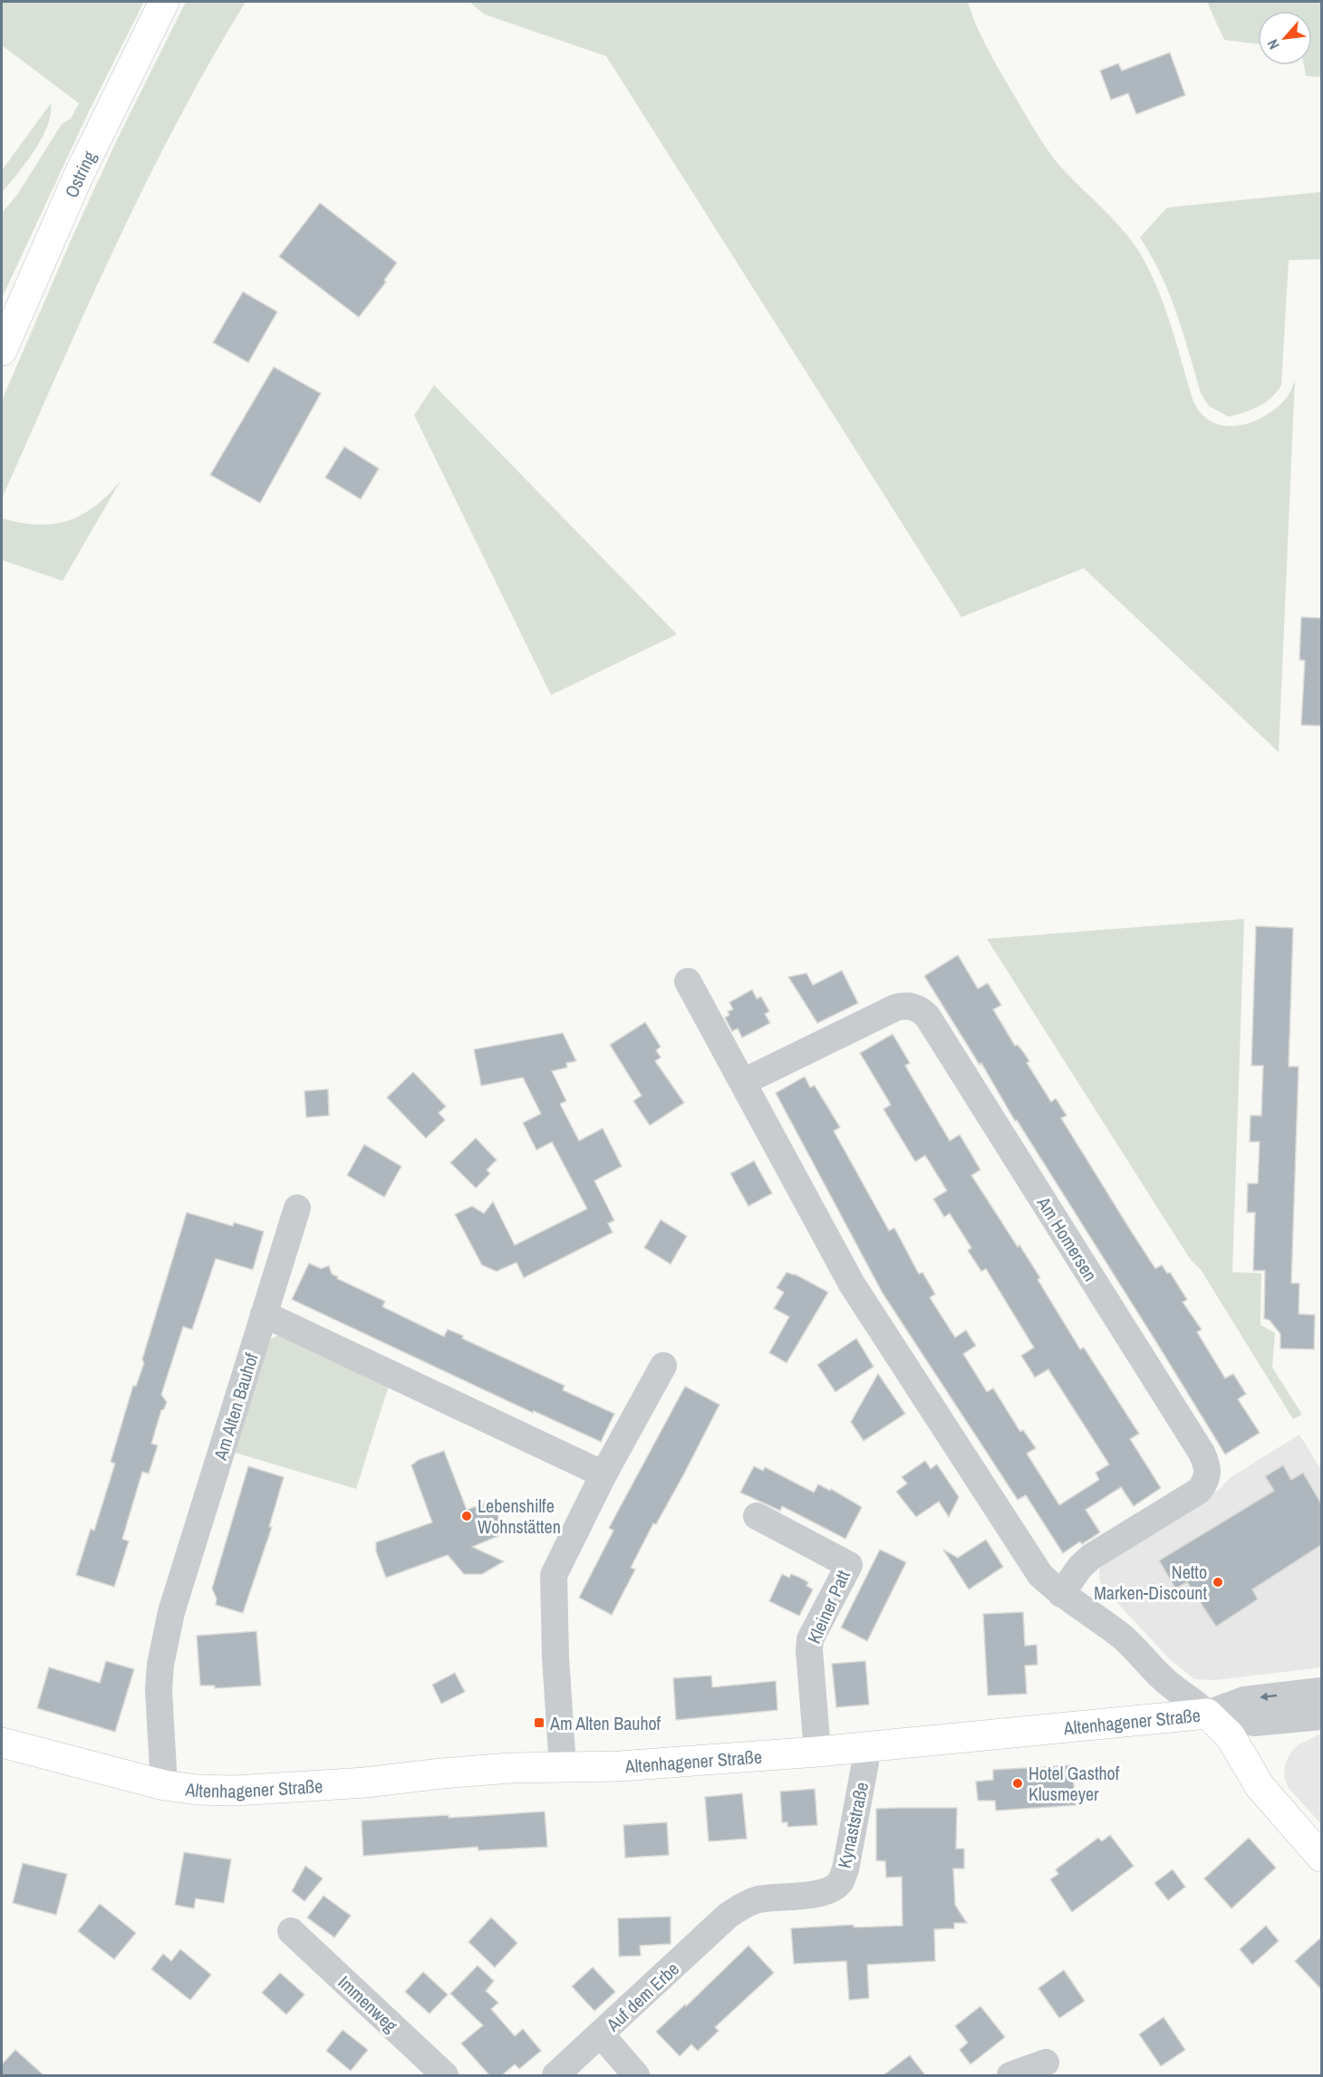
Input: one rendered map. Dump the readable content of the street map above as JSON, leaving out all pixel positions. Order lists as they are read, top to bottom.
{
  "streets": {
    "main road": ["Ostring", "Altenhagener Straße"],
    "street": [
      "Am Homersen",
      "Am Alten Bauhof",
      "Kleiner Patt",
      "Kynaststraße",
      "Auf dem Erbe",
      "Immenweg"
    ]
  },
  "crossings": [
    ["Am Alten Bauhof", "Altenhagener Straße"],
    ["Kleiner Patt", "Altenhagener Straße"],
    ["Altenhagener Straße", "Kynaststraße"],
    ["Kynaststraße", "Auf dem Erbe"]
  ],
  "places": {
    "other": ["Lebenshilfe Wohnstätten", "Netto Marken-Discount", "Hotel Gasthof Klusmeyer"],
    "transit": ["Am Alten Bauhof"]
  },
  "north": "bottom left"
}
